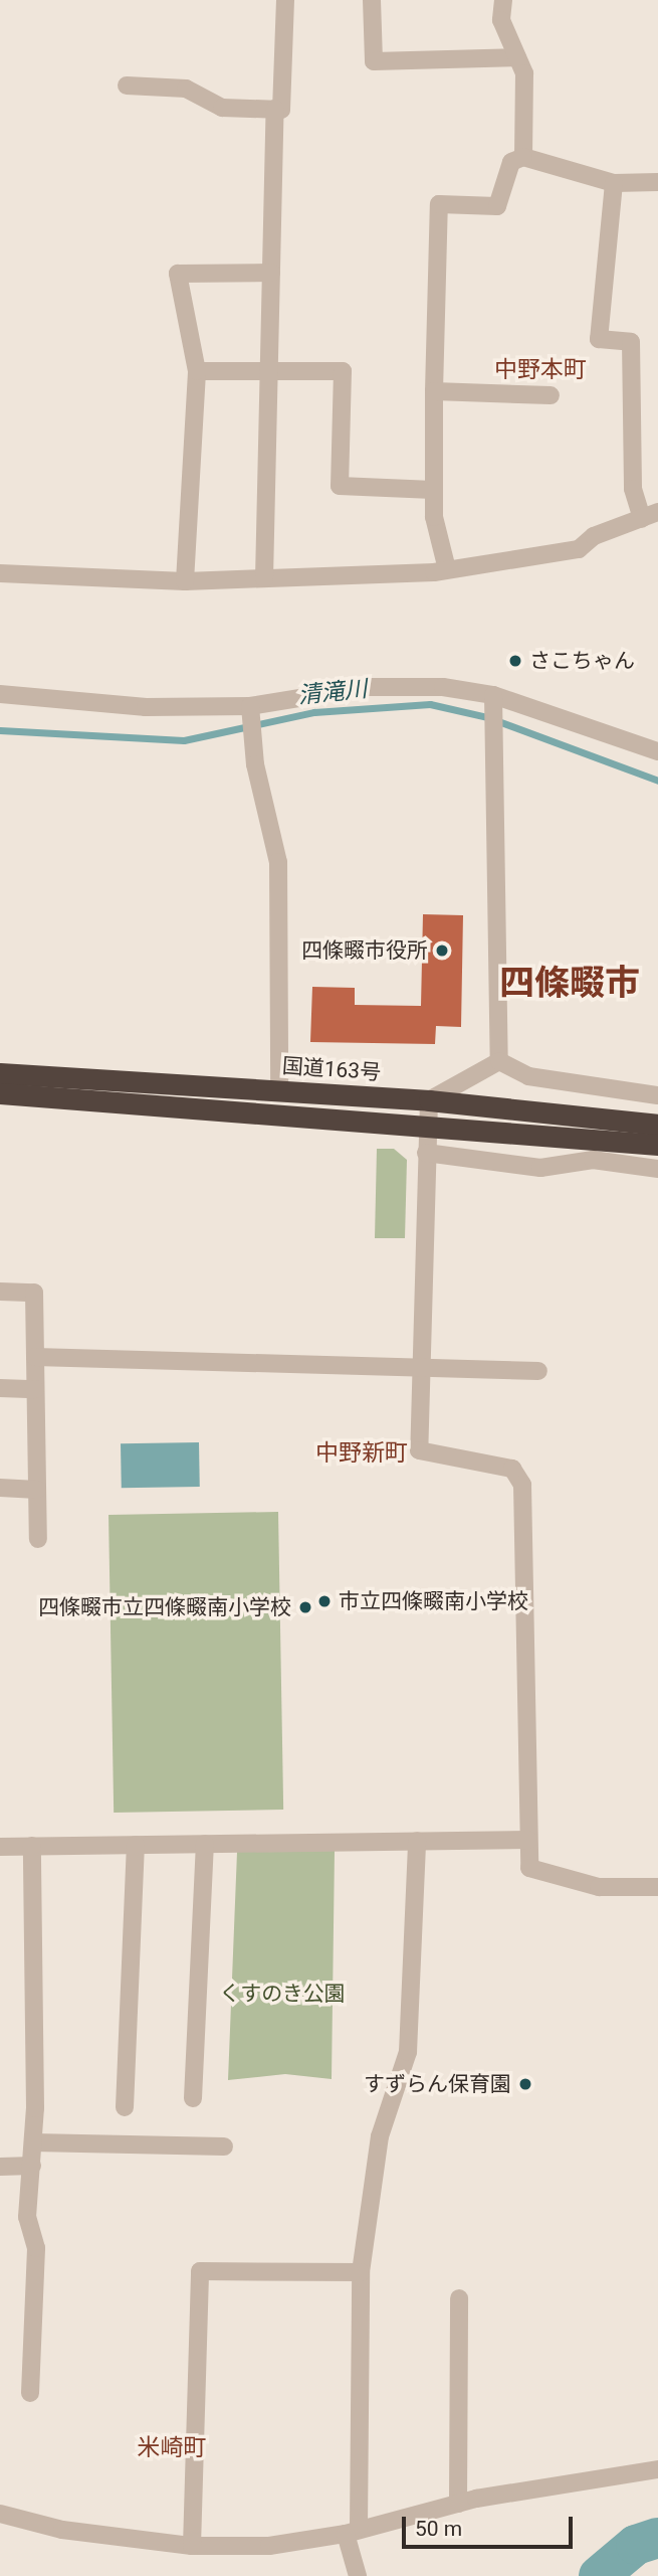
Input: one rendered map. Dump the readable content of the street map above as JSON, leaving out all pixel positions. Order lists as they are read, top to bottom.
{
  "streets": {
    "highway": ["国道163号"]
  },
  "districts": [
    "中野本町",
    "四條畷市",
    "中野新町",
    "米崎町"
  ],
  "water": ["清滝川"],
  "parks": ["くすのき公園"],
  "places": [
    "さこちゃん",
    "四條畷市役所",
    "市立四條畷南小学校",
    "四條畷市立四條畷南小学校",
    "すずらん保育園"
  ],
  "scale_bar": "50 m"
}
